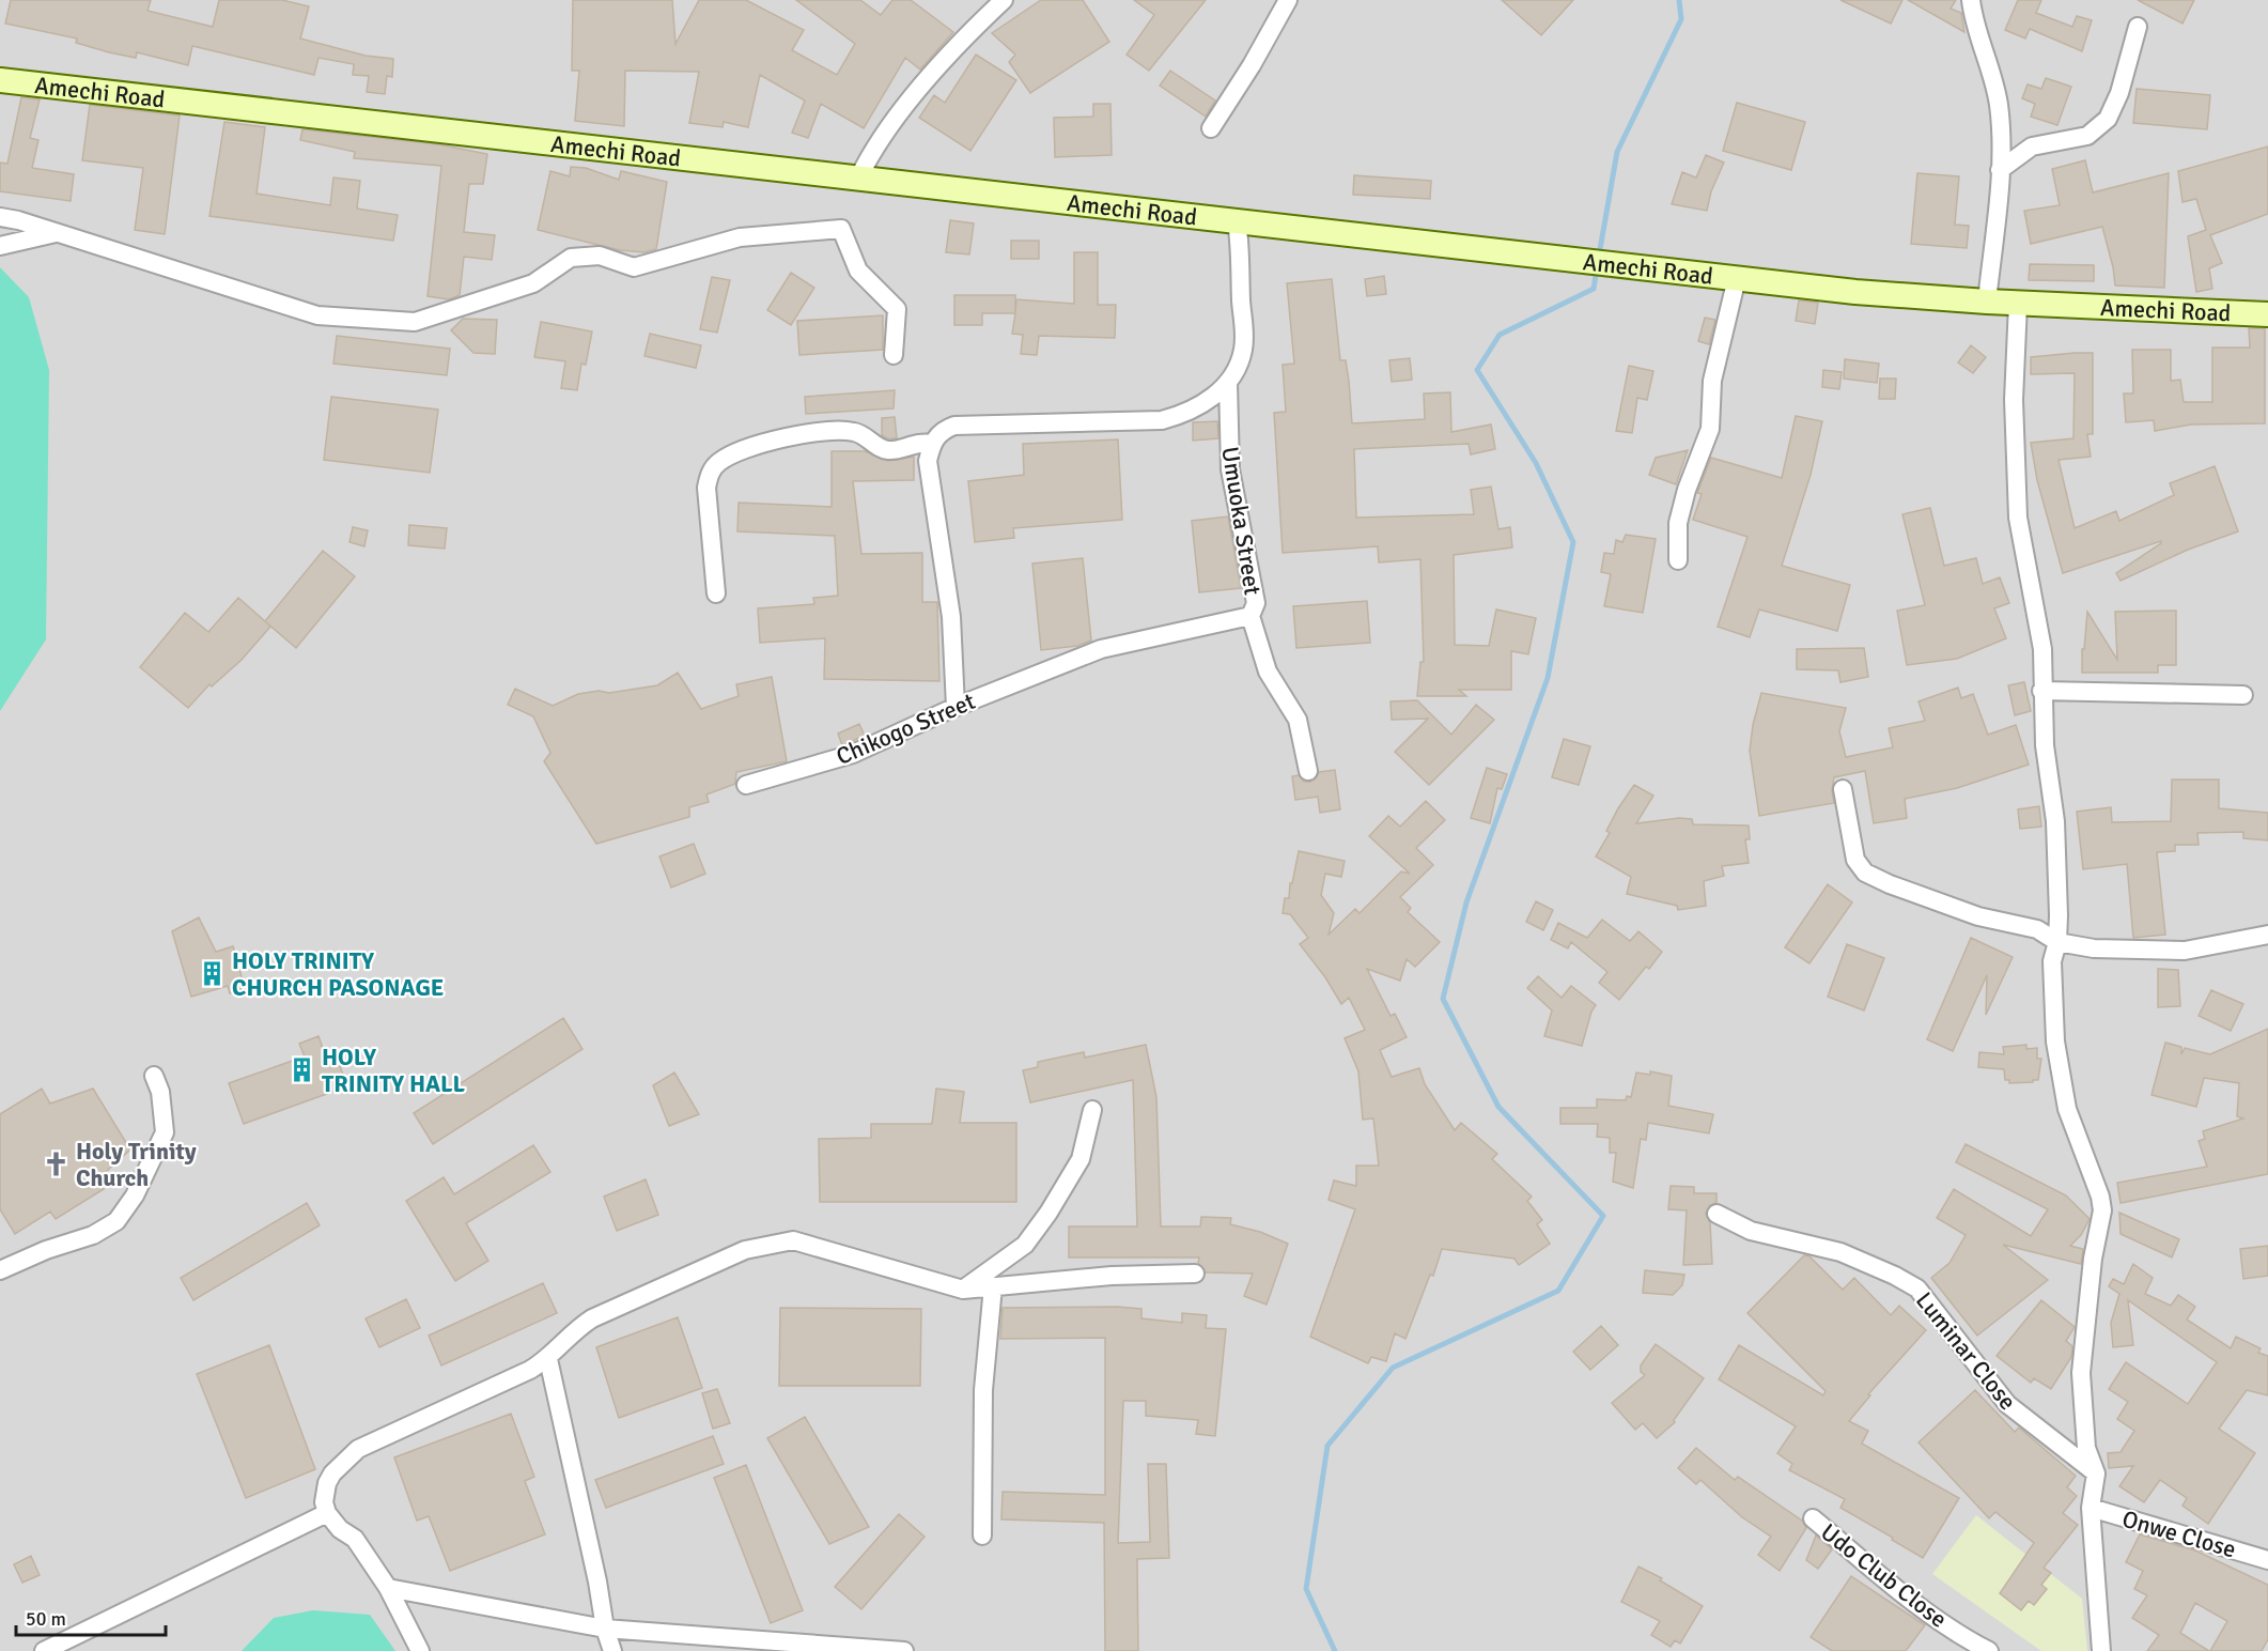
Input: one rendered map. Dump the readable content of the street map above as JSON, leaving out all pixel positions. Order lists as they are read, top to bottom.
{
  "streets": {
    "main road": ["Amechi Road"],
    "street": [
      "Umuoka Street",
      "Chikogo Street",
      "Luminar Close",
      "Onwe Close",
      "Udo Club Close"
    ]
  },
  "crossings": [
    ["Umuoka Street", "Chikogo Street"]
  ],
  "places": {
    "building": ["HOLY TRINITY CHURCH PASONAGE", "HOLY TRINITY HALL"],
    "church": ["Holy Trinity Church"]
  },
  "scale_bar": "50 m"
}
